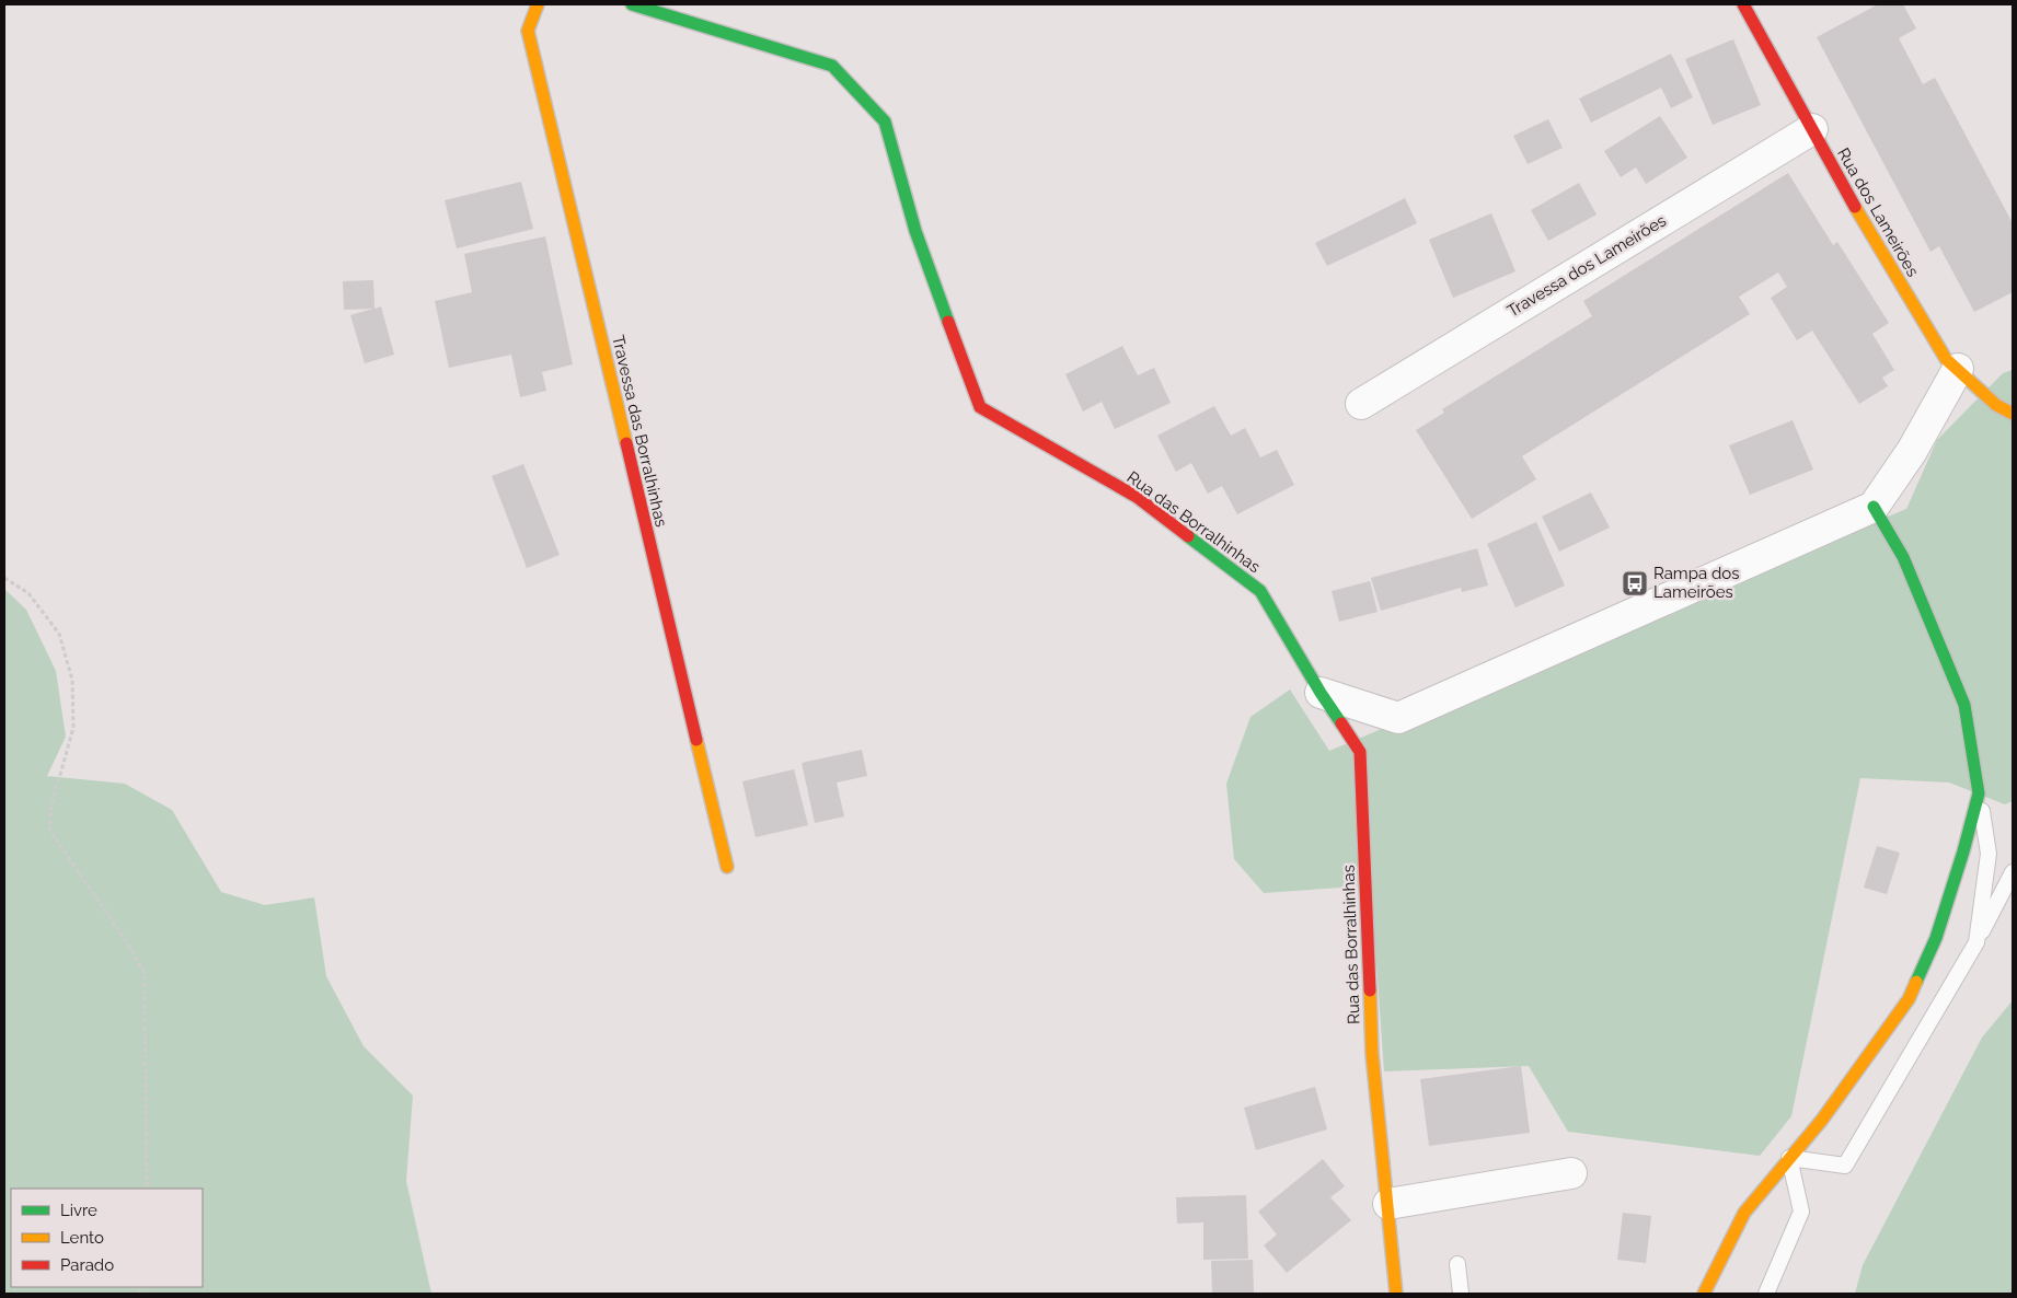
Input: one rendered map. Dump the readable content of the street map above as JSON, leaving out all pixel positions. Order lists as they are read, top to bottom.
{
  "streets": {
    "street": [
      "Rua dos Lameirões",
      "Travessa dos Lameirões",
      "Travessa das Borralhinhas",
      "Rua das Borralhinhas"
    ]
  },
  "crossings": [
    ["Rua dos Lameirões", "Travessa dos Lameirões"]
  ],
  "places": {
    "bus stop": ["Rampa dos Lameirões"]
  },
  "legend": ["Livre", "Lento", "Parado"]
}
